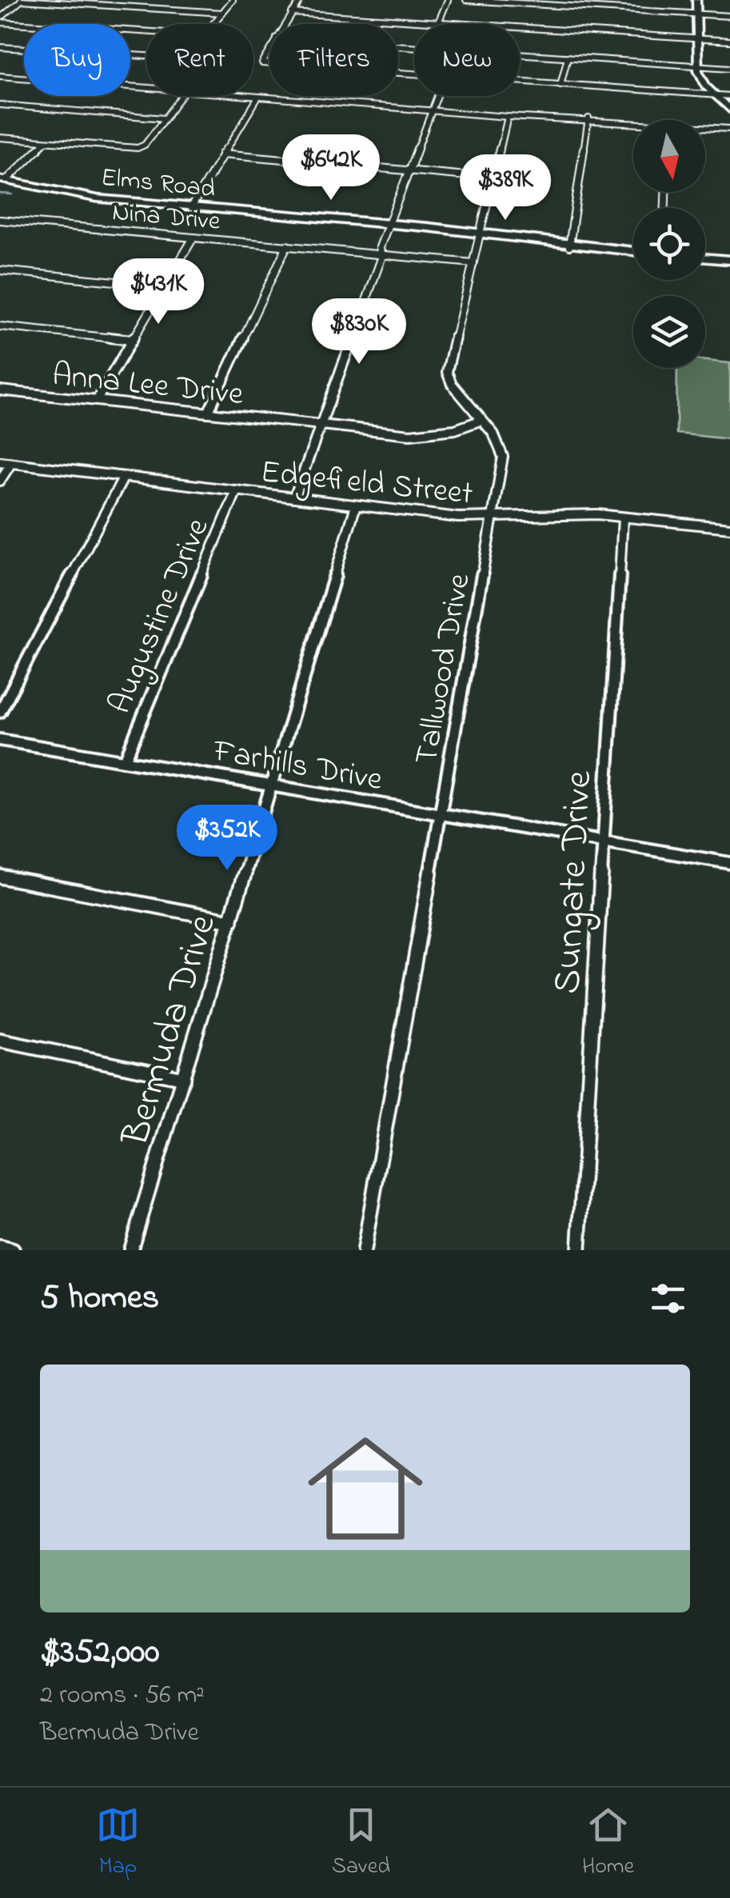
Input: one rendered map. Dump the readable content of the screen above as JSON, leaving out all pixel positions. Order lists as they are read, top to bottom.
{
  "streets": {
    "main road": ["Elms Road"],
    "street": [
      "Nina Drive",
      "Anna Lee Drive",
      "Edgefield Street",
      "Augustine Drive",
      "Tallwood Drive",
      "Farhills Drive",
      "Sungate Drive",
      "Bermuda Drive"
    ]
  },
  "crossings": [
    ["Elms Road", "Tallwood Drive"],
    ["Nina Drive", "Tallwood Drive"],
    ["Anna Lee Drive", "Tallwood Drive"],
    ["Edgefield Street", "Augustine Drive"],
    ["Edgefield Street", "Tallwood Drive"],
    ["Edgefield Street", "Sungate Drive"],
    ["Edgefield Street", "Bermuda Drive"],
    ["Augustine Drive", "Farhills Drive"],
    ["Tallwood Drive", "Farhills Drive"],
    ["Farhills Drive", "Sungate Drive"],
    ["Farhills Drive", "Bermuda Drive"]
  ],
  "north": "bottom",
  "page": {
    "chip": [
      "Buy",
      "Rent",
      "Filters",
      "New"
    ],
    "price": [
      "$642K",
      "$389K",
      "$431K",
      "$830K",
      "$352K"
    ],
    "heading": "5 homes",
    "list": [
      {
        "name": "$352,000",
        "note": "2 rooms · 56 m² · Bermuda Drive"
      }
    ],
    "tabs": ["Map", "Saved", "Home"]
  }
}
